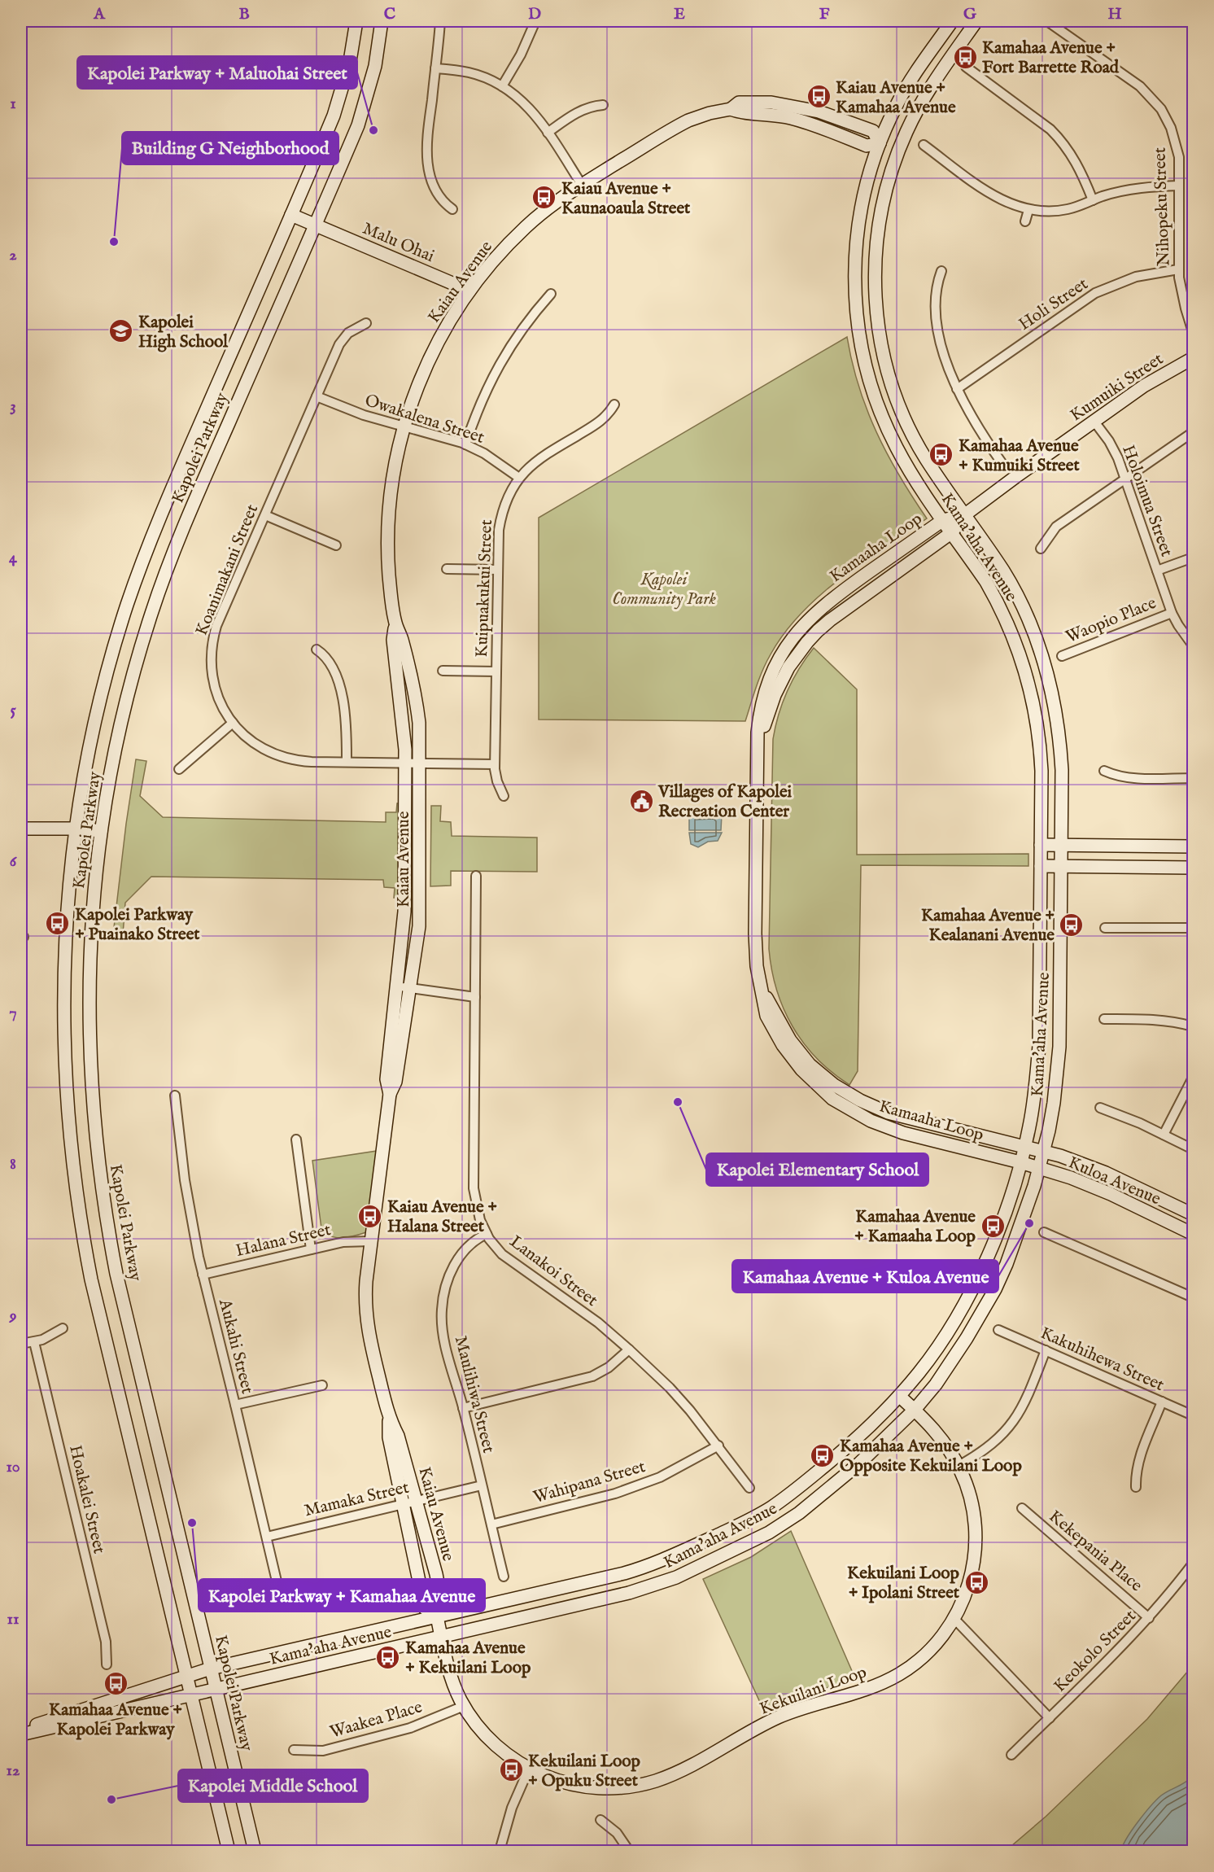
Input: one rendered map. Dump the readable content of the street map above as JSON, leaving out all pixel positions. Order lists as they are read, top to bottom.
{
  "streets": {
    "street": [
      "Nihopeku Street",
      "Malu Ohai",
      "Kaiau Avenue",
      "Holi Street",
      "Kumuiki Street",
      "Owakalena Street",
      "Kapolei Parkway",
      "Holoimua Street",
      "Kamaaha Loop",
      "Kama'aha Avenue",
      "Koanimakani Street",
      "Kuipuakukui Street",
      "Waopio Place",
      "Kuloa Avenue",
      "Halana Street",
      "Lanakoi Street",
      "Aukahi Street",
      "Kakuhihewa Street",
      "Maulihiwa Street",
      "Wahipana Street",
      "Mamaka Street",
      "Hoakalei Street",
      "Kekepania Place",
      "Keokolo Street",
      "Kekuilani Loop",
      "Waakea Place"
    ]
  },
  "crossings": [
    ["Nihopeku Street", "Holi Street"],
    ["Malu Ohai", "Kaiau Avenue"],
    ["Malu Ohai", "Kapolei Parkway"],
    ["Kaiau Avenue", "Owakalena Street"],
    ["Kaiau Avenue", "Kama'aha Avenue"],
    ["Kaiau Avenue", "Koanimakani Street"],
    ["Kaiau Avenue", "Halana Street"],
    ["Kaiau Avenue", "Mamaka Street"],
    ["Kaiau Avenue", "Kekuilani Loop"],
    ["Kumuiki Street", "Holoimua Street"],
    ["Kumuiki Street", "Kamaaha Loop"],
    ["Kumuiki Street", "Kama'aha Avenue"],
    ["Owakalena Street", "Koanimakani Street"],
    ["Owakalena Street", "Kuipuakukui Street"],
    ["Kapolei Parkway", "Kama'aha Avenue"],
    ["Holoimua Street", "Waopio Place"],
    ["Kamaaha Loop", "Kama'aha Avenue"],
    ["Kamaaha Loop", "Kuloa Avenue"],
    ["Kama'aha Avenue", "Kuloa Avenue"],
    ["Kama'aha Avenue", "Kekuilani Loop"],
    ["Koanimakani Street", "Kuipuakukui Street"],
    ["Halana Street", "Aukahi Street"],
    ["Lanakoi Street", "Maulihiwa Street"],
    ["Lanakoi Street", "Wahipana Street"],
    ["Aukahi Street", "Mamaka Street"],
    ["Maulihiwa Street", "Wahipana Street"],
    ["Maulihiwa Street", "Mamaka Street"],
    ["Kekepania Place", "Keokolo Street"],
    ["Kekuilani Loop", "Waakea Place"]
  ],
  "parks": ["Kapolei Community Park"],
  "places": {
    "bus stop": [
      "Kamahaa Avenue + Fort Barrette Road",
      "Kaiau Avenue + Kamahaa Avenue",
      "Kaiau Avenue + Kaunaoaula Street",
      "Kamahaa Avenue + Kumuiki Street",
      "Kapolei Parkway + Puainako Street",
      "Kamahaa Avenue + Kealanani Avenue",
      "Kaiau Avenue + Halana Street",
      "Kamahaa Avenue + Kamaaha Loop",
      "Kamahaa Avenue + Opposite Kekuilani Loop",
      "Kekuilani Loop + Ipolani Street",
      "Kamahaa Avenue + Kekuilani Loop",
      "Kamahaa Avenue + Kapolei Parkway",
      "Kekuilani Loop + Opuku Street"
    ],
    "other": [
      "Kapolei Parkway + Maluohai Street",
      "Building G Neighborhood",
      "Kapolei Elementary School",
      "Kamahaa Avenue + Kuloa Avenue",
      "Kapolei Parkway + Kamahaa Avenue",
      "Kapolei Middle School"
    ],
    "school or university": ["Kapolei High School"],
    "public building": ["Villages of Kapolei Recreation Center"]
  },
  "grid": {
    "columns": [
      "A",
      "B",
      "C",
      "D",
      "E",
      "F",
      "G",
      "H"
    ],
    "rows": [
      "1",
      "2",
      "3",
      "4",
      "5",
      "6",
      "7",
      "8",
      "9",
      "10",
      "11",
      "12"
    ]
  }
}
